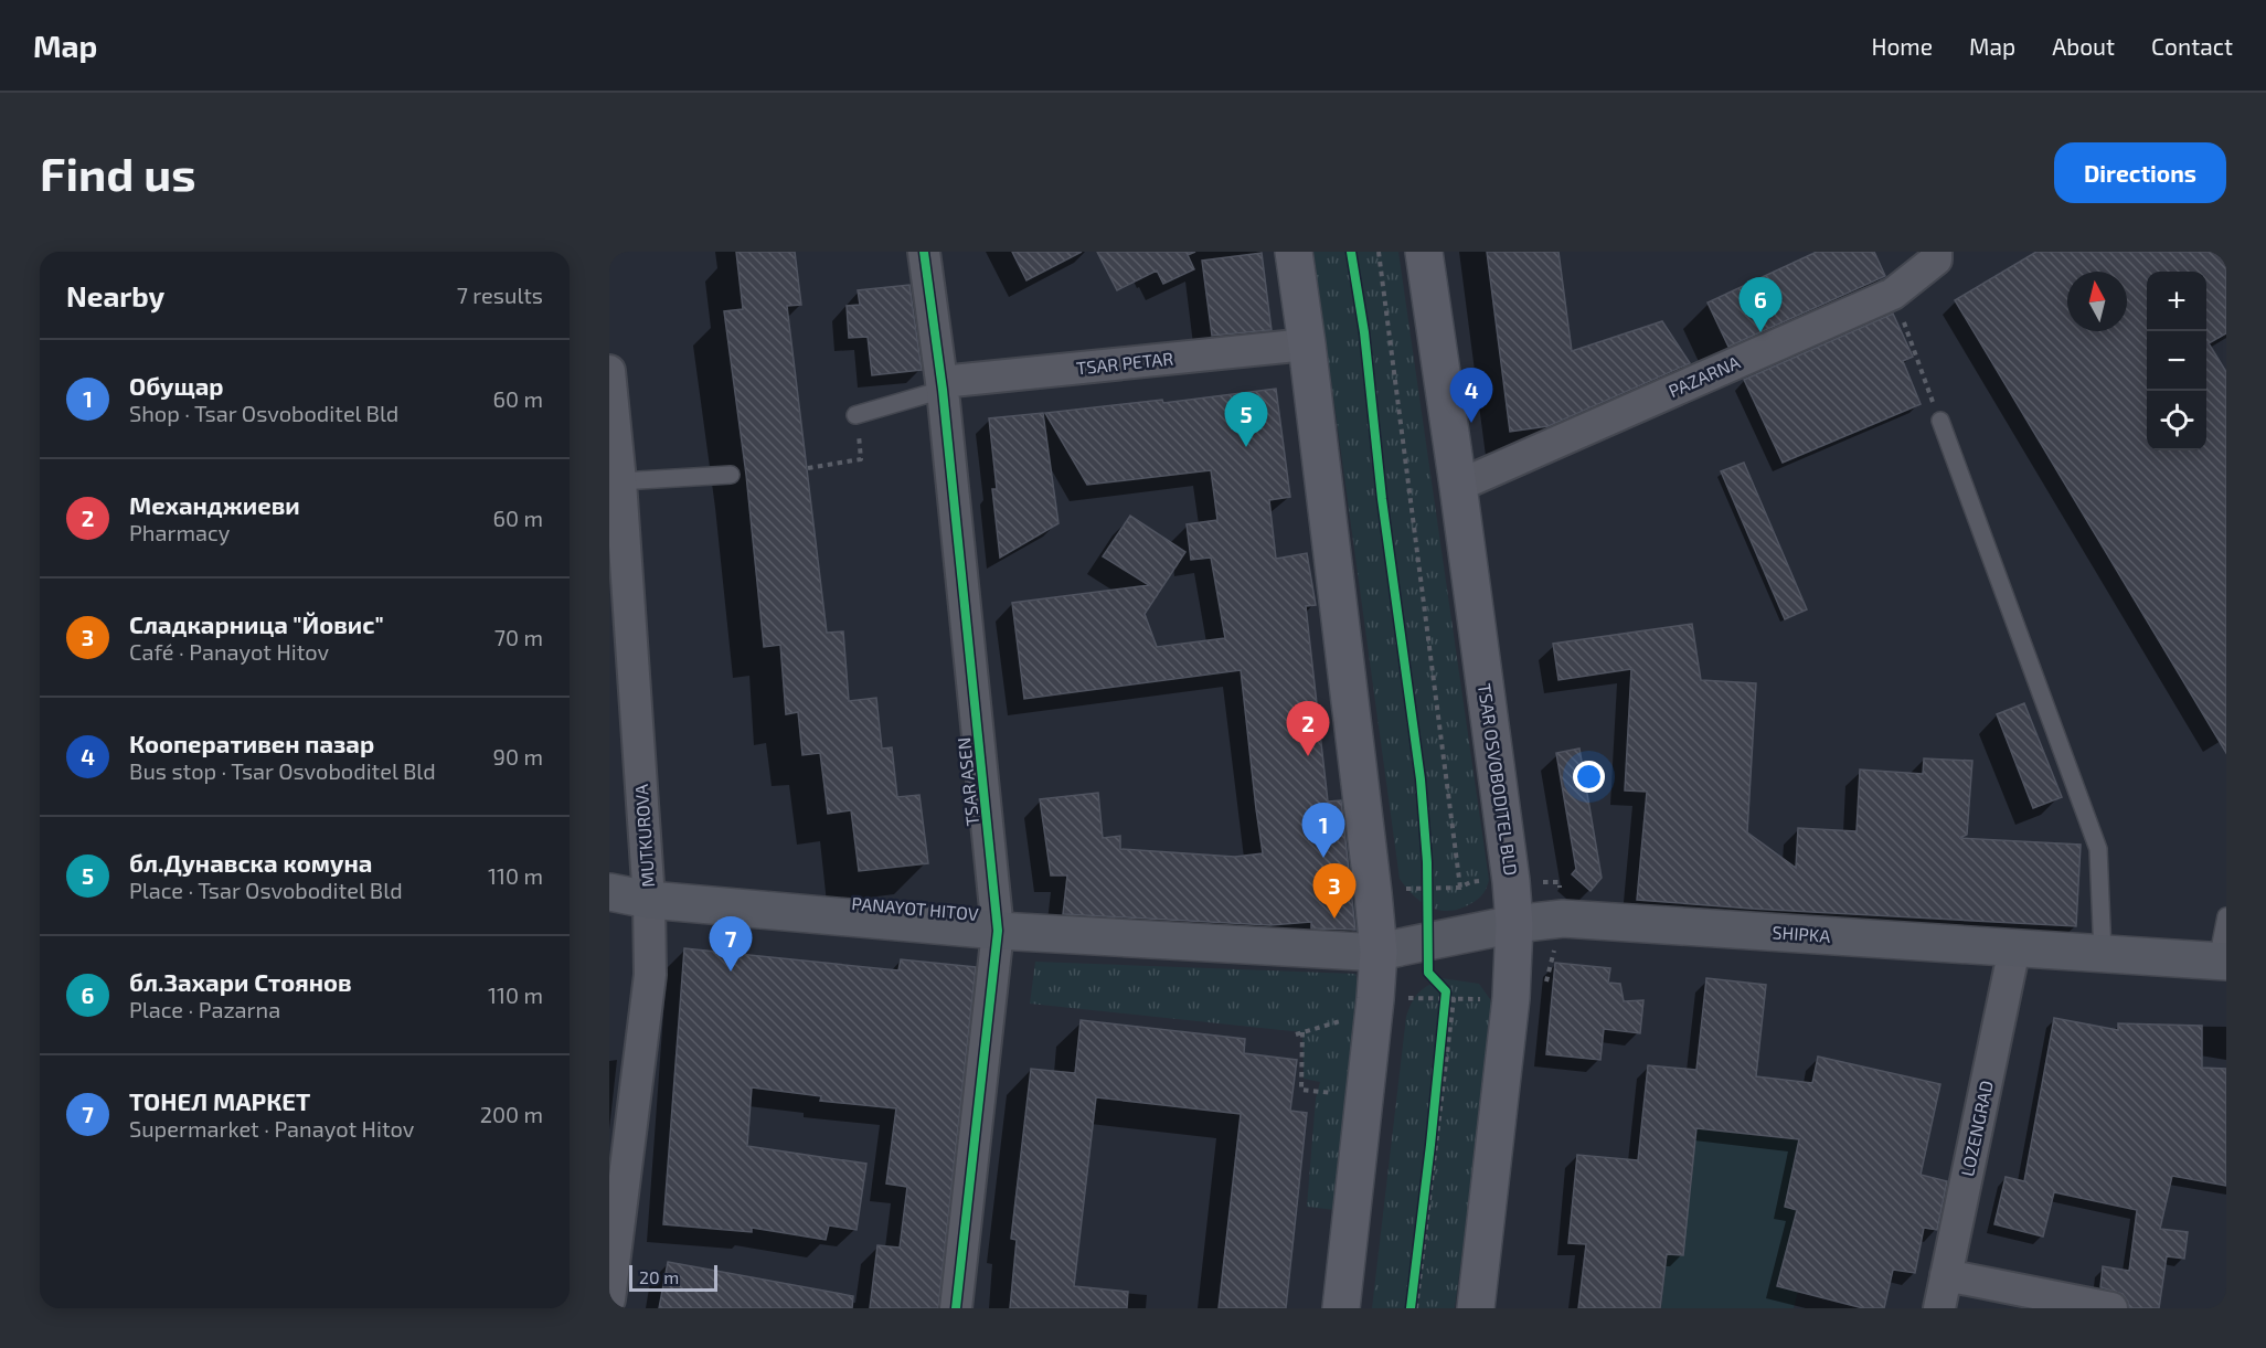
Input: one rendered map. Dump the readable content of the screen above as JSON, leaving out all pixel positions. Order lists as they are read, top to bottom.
{
  "streets": {
    "main road": ["TSAR OSVOBODITEL BLD", "PANAYOT HITOV", "SHIPKA"],
    "street": [
      "TSAR PETAR",
      "PAZARNA",
      "TSAR ASEN",
      "MUTKUROVA",
      "LOZENGRAD"
    ]
  },
  "crossings": [
    ["TSAR PETAR", "TSAR ASEN"],
    ["PAZARNA", "TSAR OSVOBODITEL BLD"],
    ["TSAR OSVOBODITEL BLD", "SHIPKA"],
    ["TSAR ASEN", "PANAYOT HITOV"],
    ["MUTKUROVA", "PANAYOT HITOV"],
    ["PANAYOT HITOV", "SHIPKA"],
    ["SHIPKA", "LOZENGRAD"]
  ],
  "scale_bar": "20 m",
  "north": "top",
  "page": {
    "header": "Map",
    "nav": [
      "Home",
      "Map",
      "About",
      "Contact"
    ],
    "buttons": "Directions",
    "title": "Find us",
    "heading": ["Nearby", "7 results"],
    "map_buttons": ["+", "−"],
    "pins": [
      "6",
      "4",
      "5",
      "2",
      "1",
      "3",
      "7"
    ],
    "list": [
      {
        "mark": "1",
        "name": "Обущар",
        "note": "Shop · Tsar Osvoboditel Bld",
        "value": "60 m"
      },
      {
        "mark": "2",
        "name": "Механджиеви",
        "note": "Pharmacy",
        "value": "60 m"
      },
      {
        "mark": "3",
        "name": "Сладкарница \"Йовис\"",
        "note": "Café · Panayot Hitov",
        "value": "70 m"
      },
      {
        "mark": "4",
        "name": "Кооперативен пазар",
        "note": "Bus stop · Tsar Osvoboditel Bld",
        "value": "90 m"
      },
      {
        "mark": "5",
        "name": "бл.Дунавска комуна",
        "note": "Place · Tsar Osvoboditel Bld",
        "value": "110 m"
      },
      {
        "mark": "6",
        "name": "бл.Захари Стоянов",
        "note": "Place · Pazarna",
        "value": "110 m"
      },
      {
        "mark": "7",
        "name": "ТОНЕЛ МАРКЕТ",
        "note": "Supermarket · Panayot Hitov",
        "value": "200 m"
      }
    ],
    "scale": "20 m"
  }
}
